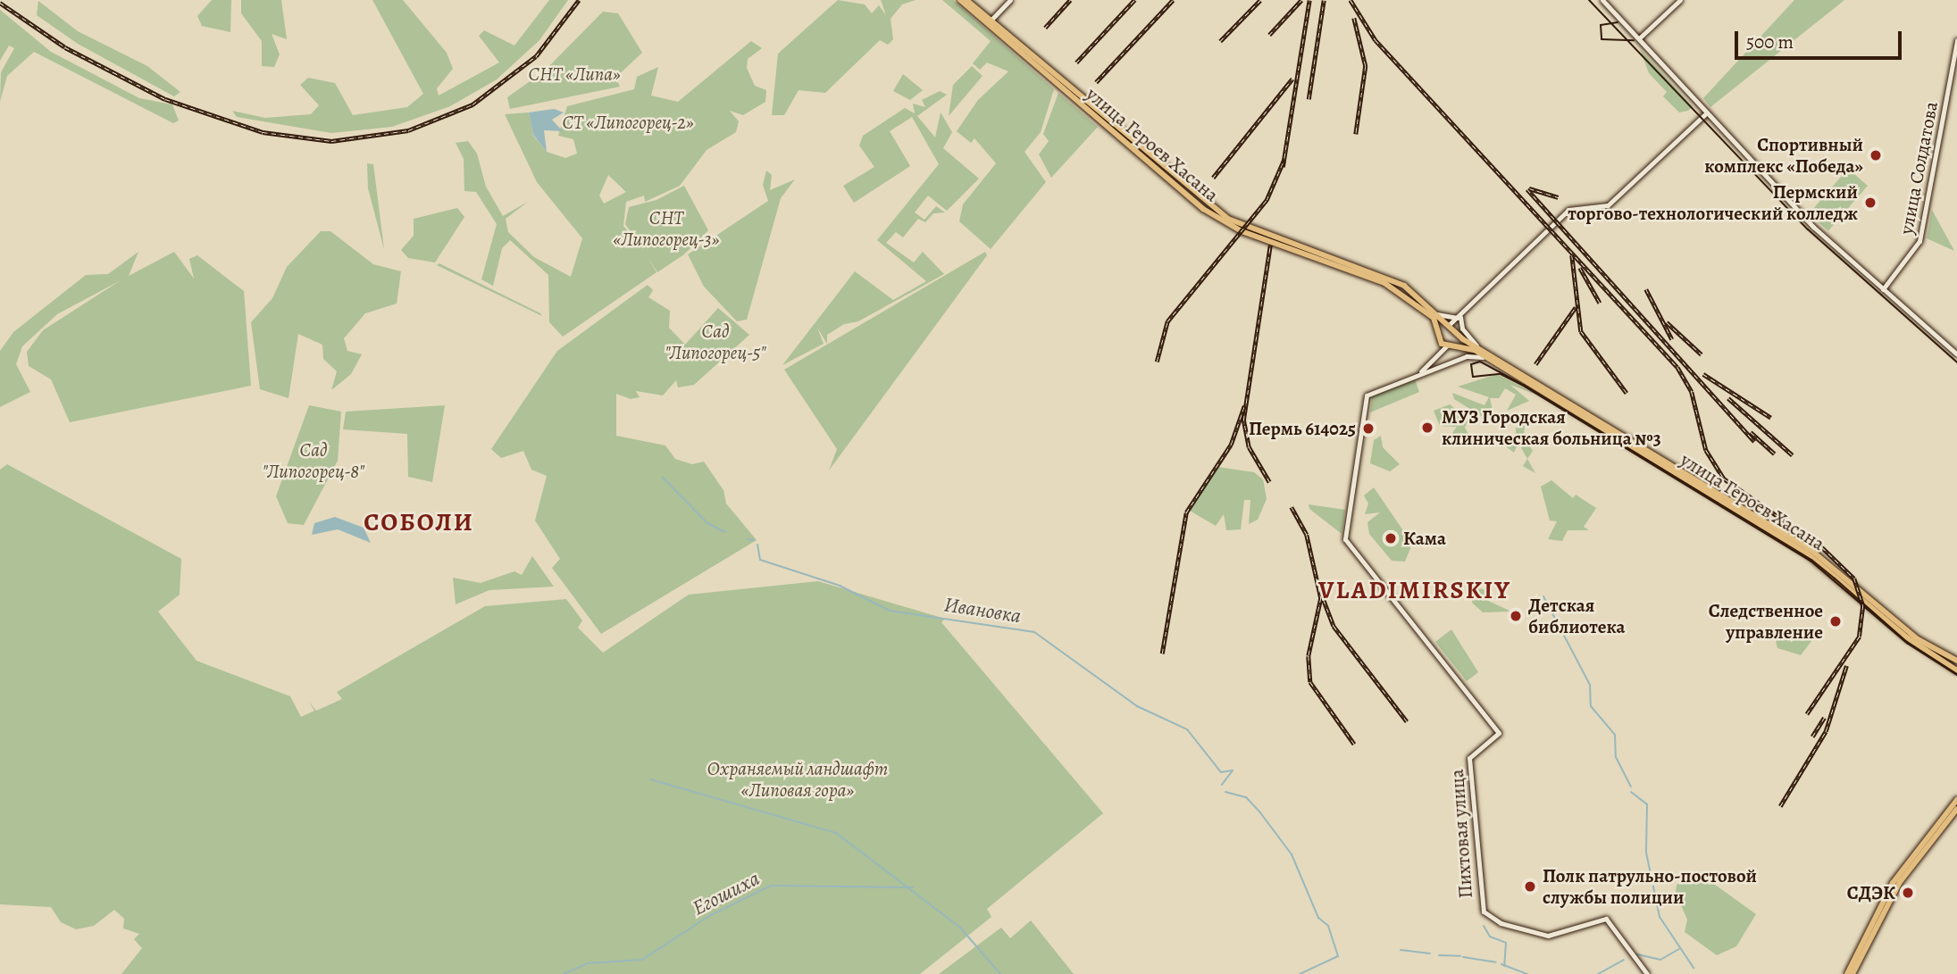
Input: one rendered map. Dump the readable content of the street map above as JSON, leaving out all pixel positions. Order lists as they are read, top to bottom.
{
  "streets": {
    "main road": ["улица Героев Хасана", "улица Солдатова", "Пихтовая улица"]
  },
  "districts": ["СОБОЛИ", "VLADIMIRSKIY"],
  "water": ["Ивановка", "Егошиха"],
  "parks": [
    "СНТ «Липа»",
    "СТ «Липогорец-2»",
    "СНТ «Липогорец-3»",
    "Сад \"Липогорец-5\"",
    "Сад \"Липогорец-8\"",
    "Охраняемый ландшафт «Липовая гора»"
  ],
  "places": [
    "Спортивный комплекс «Победа»",
    "Пермский торгово-технологический колледж",
    "МУЗ Городская клиническая больница №3",
    "Пермь 614025",
    "Кама",
    "Детская библиотека",
    "Следственное управление",
    "Полк патрульно-постовой службы полиции",
    "СДЭК"
  ],
  "scale_bar": "500 m"
}
